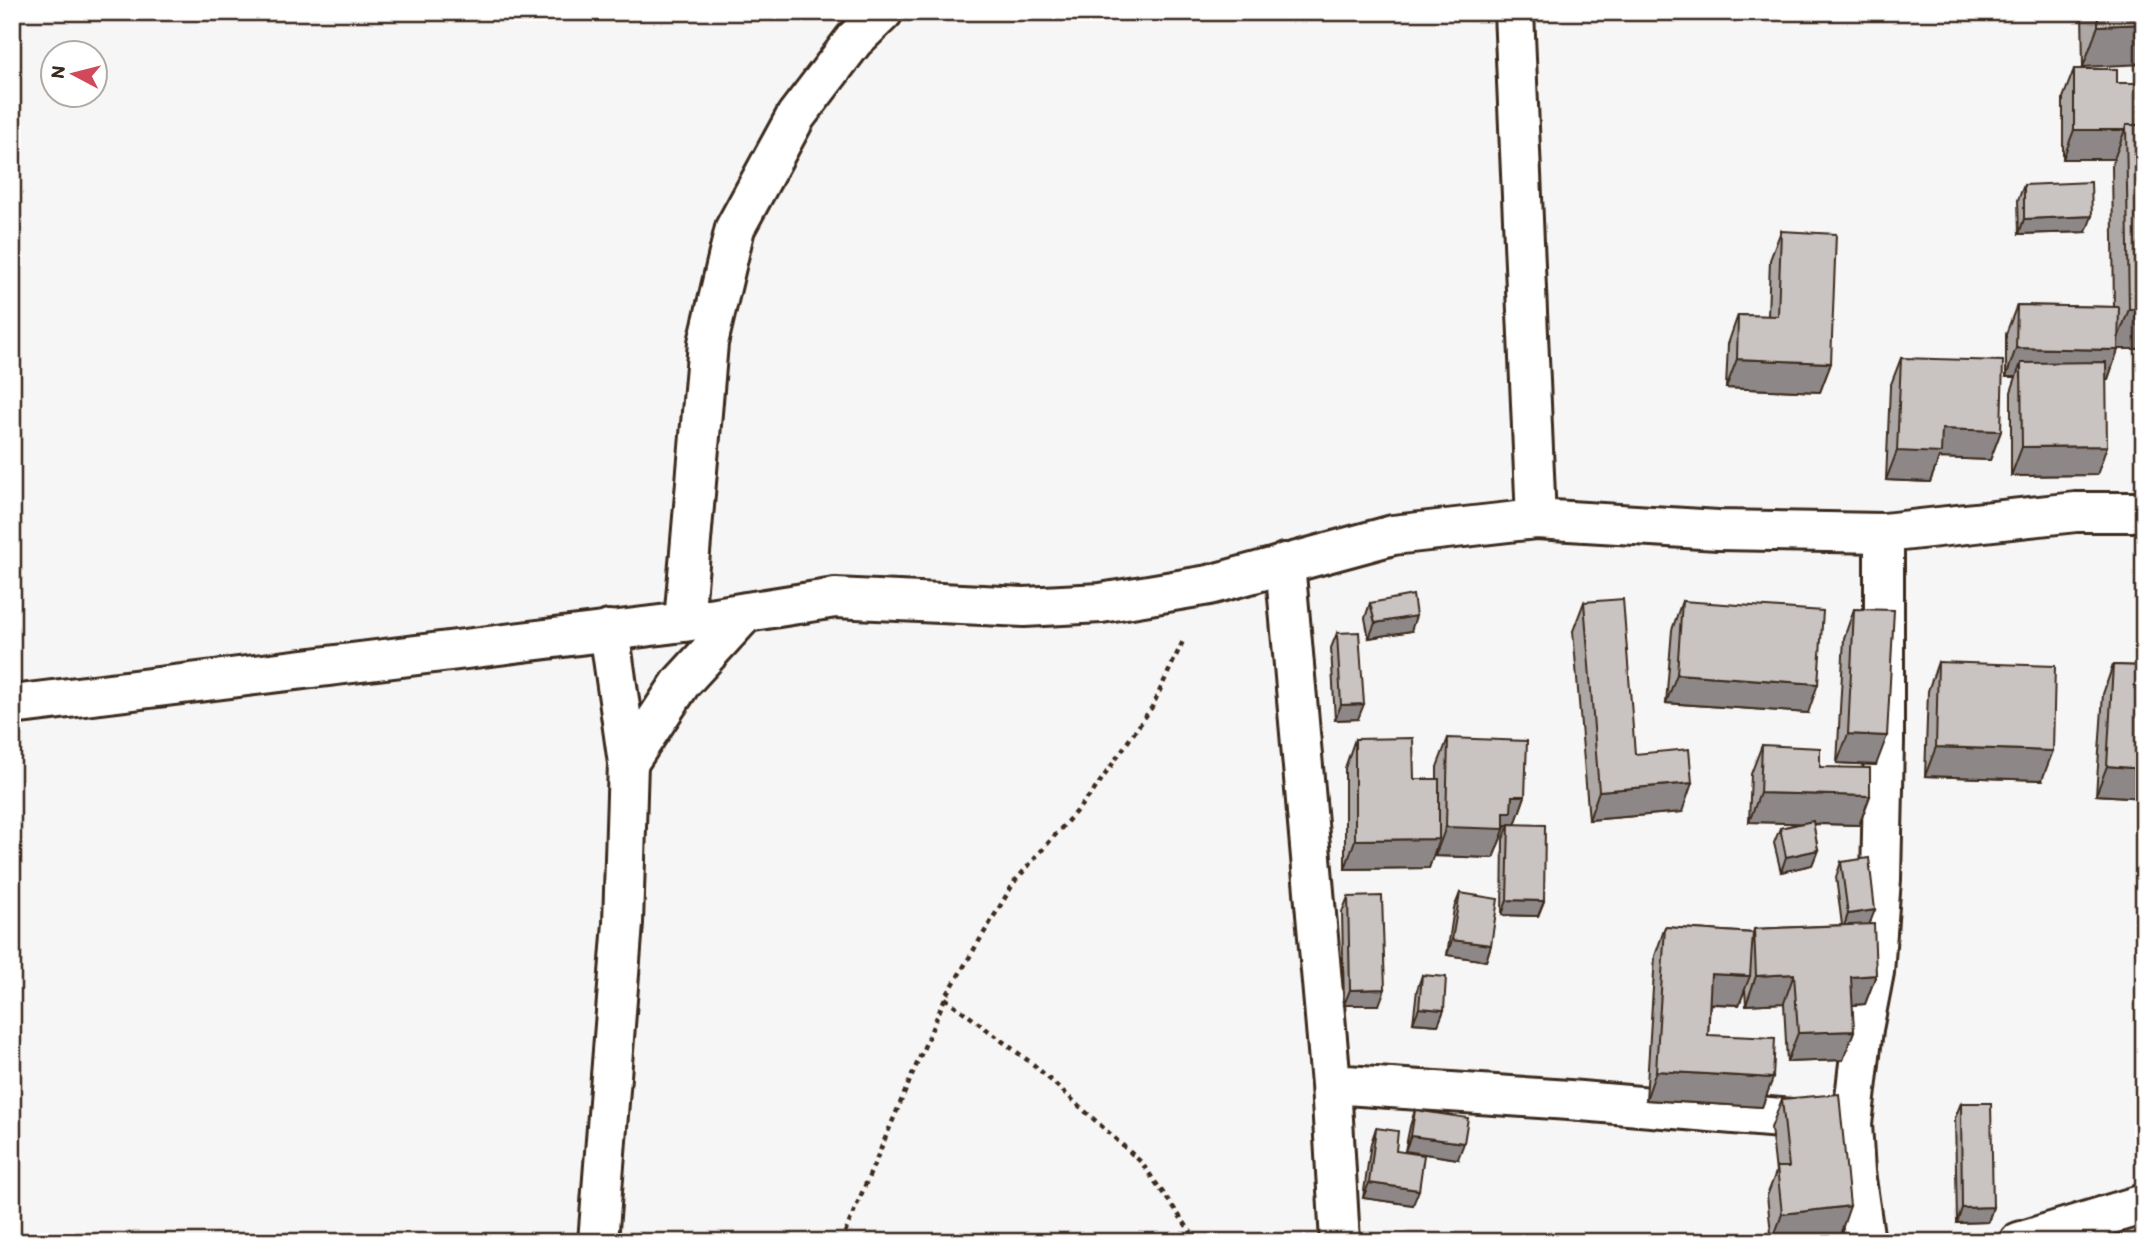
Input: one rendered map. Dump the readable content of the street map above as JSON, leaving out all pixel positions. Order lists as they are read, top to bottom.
{
  "north": "left"
}
